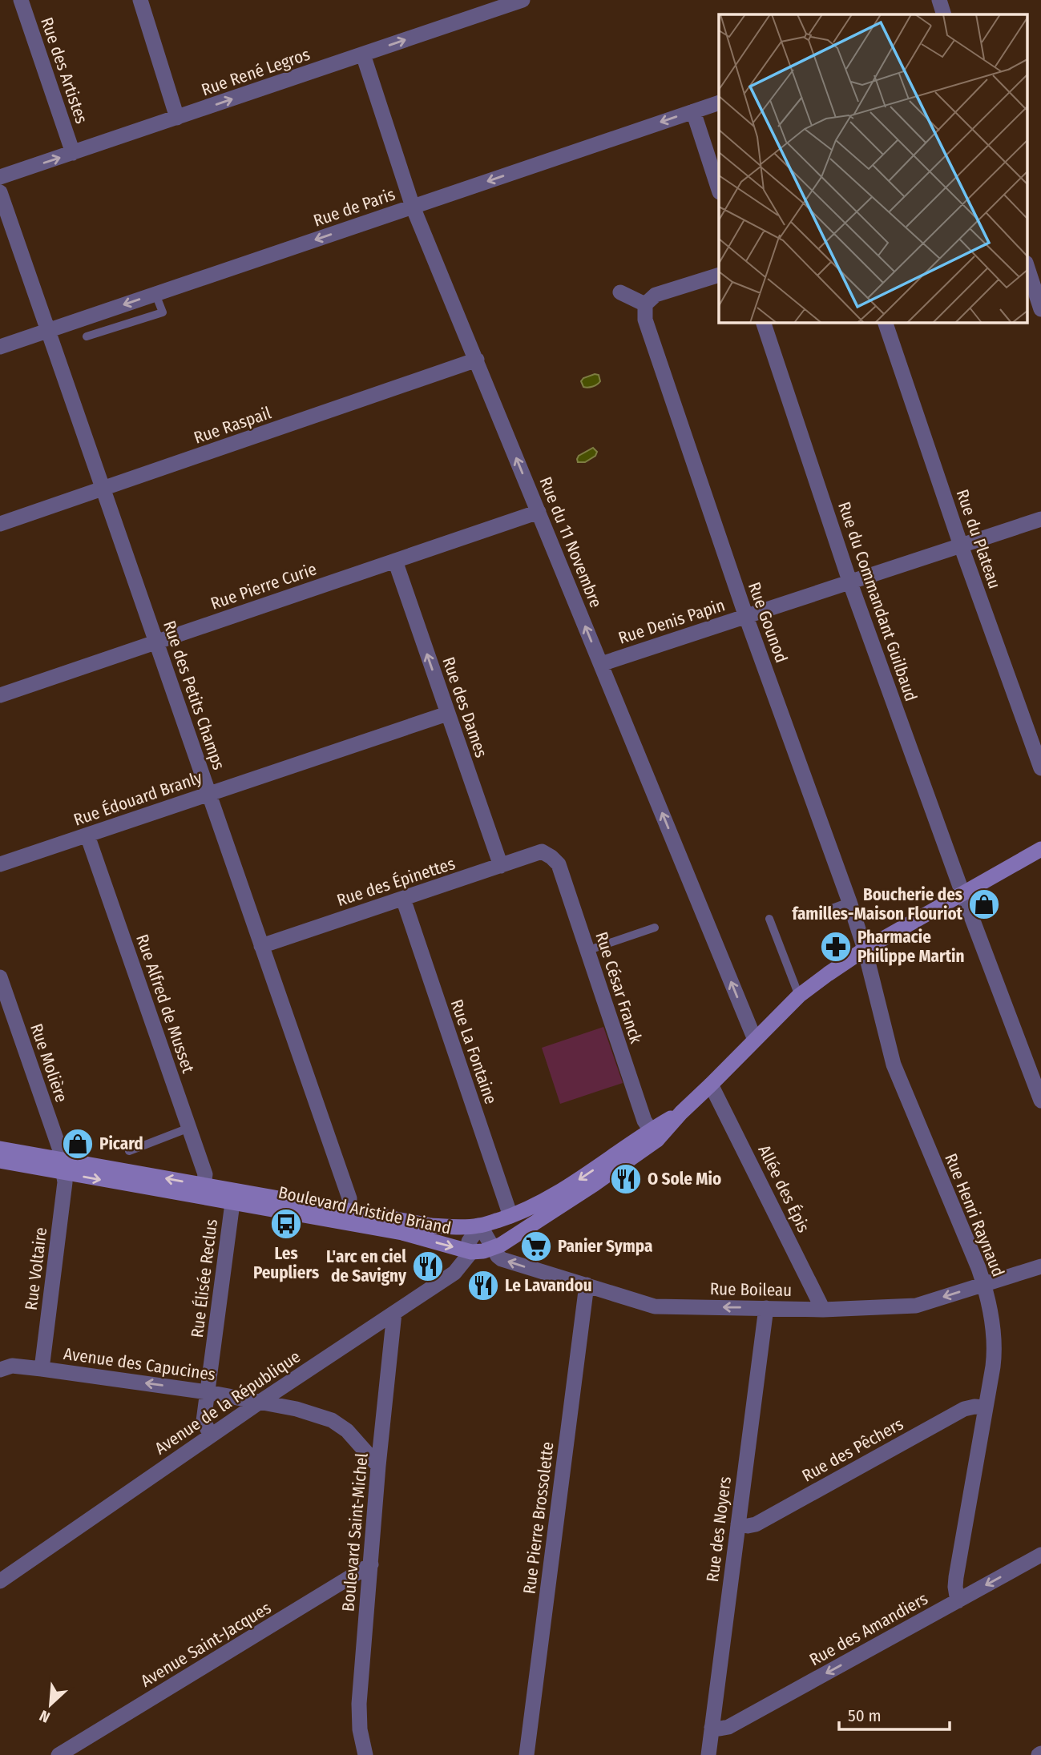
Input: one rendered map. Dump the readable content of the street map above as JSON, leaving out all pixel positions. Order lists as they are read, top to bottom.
{
  "streets": {
    "main road": ["Boulevard Aristide Briand"],
    "street": [
      "Rue des Artistes",
      "Rue René Legros",
      "Rue de Paris",
      "Rue Raspail",
      "Rue du Plateau",
      "Rue du 11 Novembre",
      "Rue Pierre Curie",
      "Rue du Commandant Guilbaud",
      "Rue Denis Papin",
      "Rue Gounod",
      "Rue des Petits Champs",
      "Rue des Dames",
      "Rue Édouard Branly",
      "Rue des Épinettes",
      "Rue César Franck",
      "Rue Alfred de Musset",
      "Rue La Fontaine",
      "Rue Molière",
      "Allée des Épis",
      "Rue Henri Raynaud",
      "Rue Voltaire",
      "Rue Élisée Reclus",
      "Rue Boileau",
      "Avenue des Capucines",
      "Avenue de la République",
      "Rue des Pêchers",
      "Rue Pierre Brossolette",
      "Rue des Noyers",
      "Boulevard Saint-Michel",
      "Rue des Amandiers",
      "Avenue Saint-Jacques"
    ]
  },
  "crossings": [
    ["Rue des Artistes", "Rue René Legros"],
    ["Rue René Legros", "Rue du 11 Novembre"],
    ["Rue de Paris", "Rue du 11 Novembre"],
    ["Rue de Paris", "Rue des Petits Champs"],
    ["Rue Raspail", "Rue du 11 Novembre"],
    ["Rue Raspail", "Rue des Petits Champs"],
    ["Rue du Plateau", "Rue Denis Papin"],
    ["Rue du 11 Novembre", "Rue Pierre Curie"],
    ["Rue du 11 Novembre", "Rue Denis Papin"],
    ["Rue du 11 Novembre", "Boulevard Aristide Briand"],
    ["Rue Pierre Curie", "Rue des Petits Champs"],
    ["Rue Pierre Curie", "Rue des Dames"],
    ["Rue du Commandant Guilbaud", "Rue Denis Papin"],
    ["Rue du Commandant Guilbaud", "Boulevard Aristide Briand"],
    ["Rue Denis Papin", "Rue Gounod"],
    ["Rue Gounod", "Boulevard Aristide Briand"],
    ["Rue Gounod", "Rue Henri Raynaud"],
    ["Rue des Petits Champs", "Rue Édouard Branly"],
    ["Rue des Petits Champs", "Rue des Épinettes"],
    ["Rue des Petits Champs", "Boulevard Aristide Briand"],
    ["Rue des Dames", "Rue Édouard Branly"],
    ["Rue des Dames", "Rue des Épinettes"],
    ["Rue Édouard Branly", "Rue Alfred de Musset"],
    ["Rue des Épinettes", "Rue César Franck"],
    ["Rue des Épinettes", "Rue La Fontaine"],
    ["Rue César Franck", "Boulevard Aristide Briand"],
    ["Rue Alfred de Musset", "Boulevard Aristide Briand"],
    ["Rue La Fontaine", "Boulevard Aristide Briand"],
    ["Rue Molière", "Boulevard Aristide Briand"],
    ["Rue Molière", "Rue Voltaire"],
    ["Allée des Épis", "Boulevard Aristide Briand"],
    ["Allée des Épis", "Rue Boileau"],
    ["Boulevard Aristide Briand", "Rue Henri Raynaud"],
    ["Boulevard Aristide Briand", "Rue Voltaire"],
    ["Boulevard Aristide Briand", "Rue Élisée Reclus"],
    ["Boulevard Aristide Briand", "Rue Boileau"],
    ["Boulevard Aristide Briand", "Avenue de la République"],
    ["Rue Henri Raynaud", "Rue Boileau"],
    ["Rue Henri Raynaud", "Rue des Pêchers"],
    ["Rue Henri Raynaud", "Rue des Amandiers"],
    ["Rue Voltaire", "Avenue des Capucines"],
    ["Rue Élisée Reclus", "Avenue des Capucines"],
    ["Rue Élisée Reclus", "Avenue de la République"],
    ["Rue Boileau", "Rue Pierre Brossolette"],
    ["Rue Boileau", "Rue des Noyers"],
    ["Avenue des Capucines", "Avenue de la République"],
    ["Avenue des Capucines", "Boulevard Saint-Michel"],
    ["Avenue de la République", "Boulevard Saint-Michel"],
    ["Rue des Pêchers", "Rue des Noyers"],
    ["Rue des Noyers", "Rue des Amandiers"],
    ["Boulevard Saint-Michel", "Avenue Saint-Jacques"]
  ],
  "one_way": [
    "Rue René Legros",
    "Rue de Paris",
    "Rue du 11 Novembre",
    "Rue des Dames",
    "Rue Boileau",
    "Avenue des Capucines",
    "Rue des Amandiers"
  ],
  "places": {
    "shop": ["Boucherie des familles-Maison Flouriot", "Picard"],
    "pharmacy": ["Pharmacie Philippe Martin"],
    "restaurant": ["O Sole Mio", "L'arc en ciel de Savigny", "Le Lavandou"],
    "bus stop": ["Les Peupliers"],
    "supermarket": ["Panier Sympa"]
  },
  "scale_bar": "50 m",
  "north": "bottom left"
}
